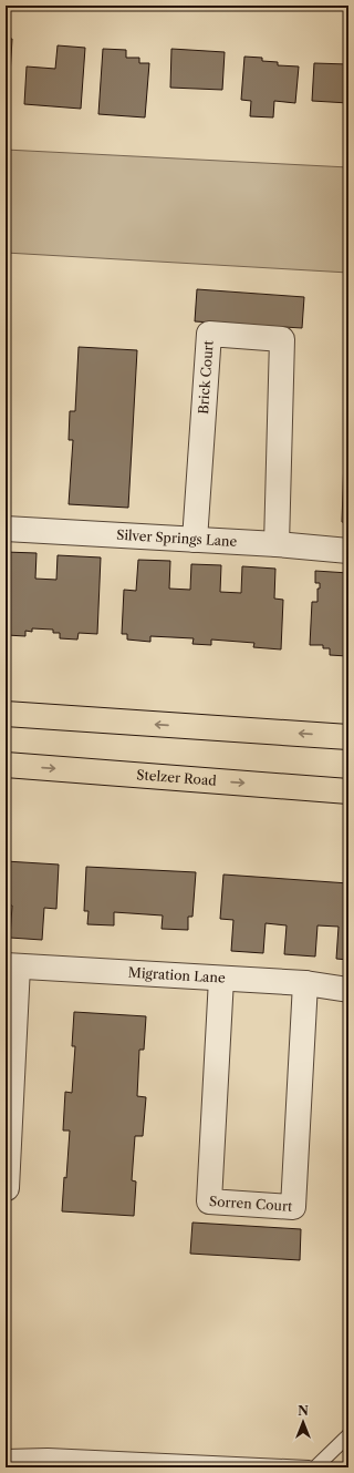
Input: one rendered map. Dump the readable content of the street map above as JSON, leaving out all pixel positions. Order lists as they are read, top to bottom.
{
  "streets": {
    "main road": ["Stelzer Road"],
    "street": [
      "Brick Court",
      "Silver Springs Lane",
      "Migration Lane",
      "Sorren Court"
    ]
  },
  "crossings": [
    ["Brick Court", "Silver Springs Lane"],
    ["Migration Lane", "Sorren Court"]
  ],
  "north": "top"
}
